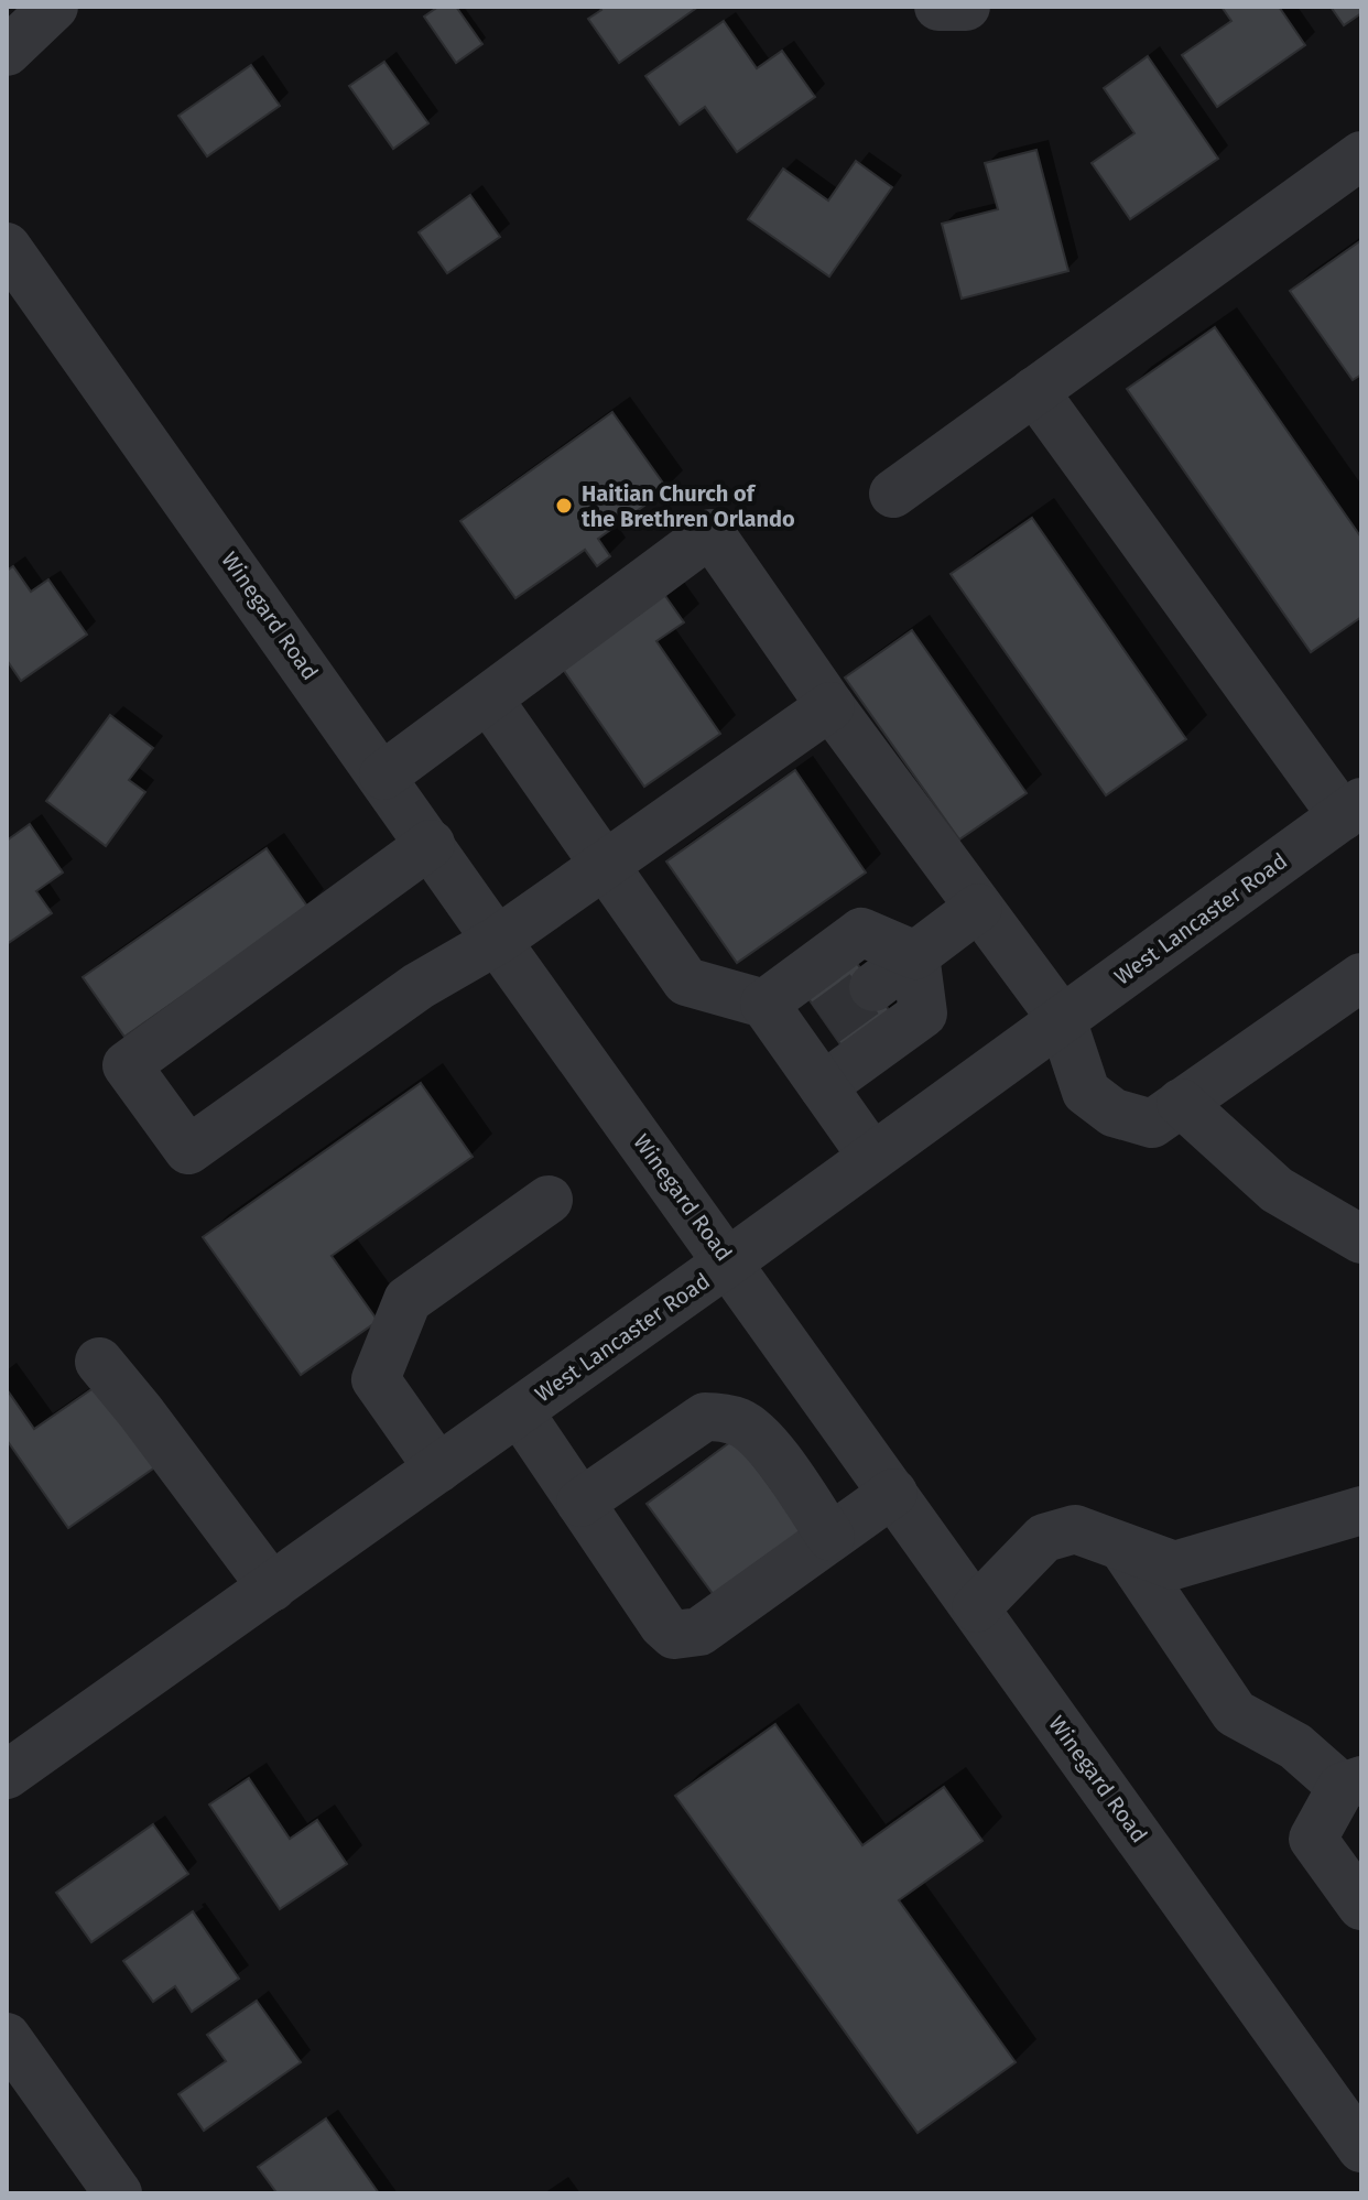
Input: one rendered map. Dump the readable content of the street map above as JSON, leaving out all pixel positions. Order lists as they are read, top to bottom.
{
  "streets": {
    "street": ["Winegard Road", "West Lancaster Road"]
  },
  "crossings": [
    ["Winegard Road", "West Lancaster Road"]
  ],
  "places": ["Haitian Church of the Brethren Orlando"]
}
